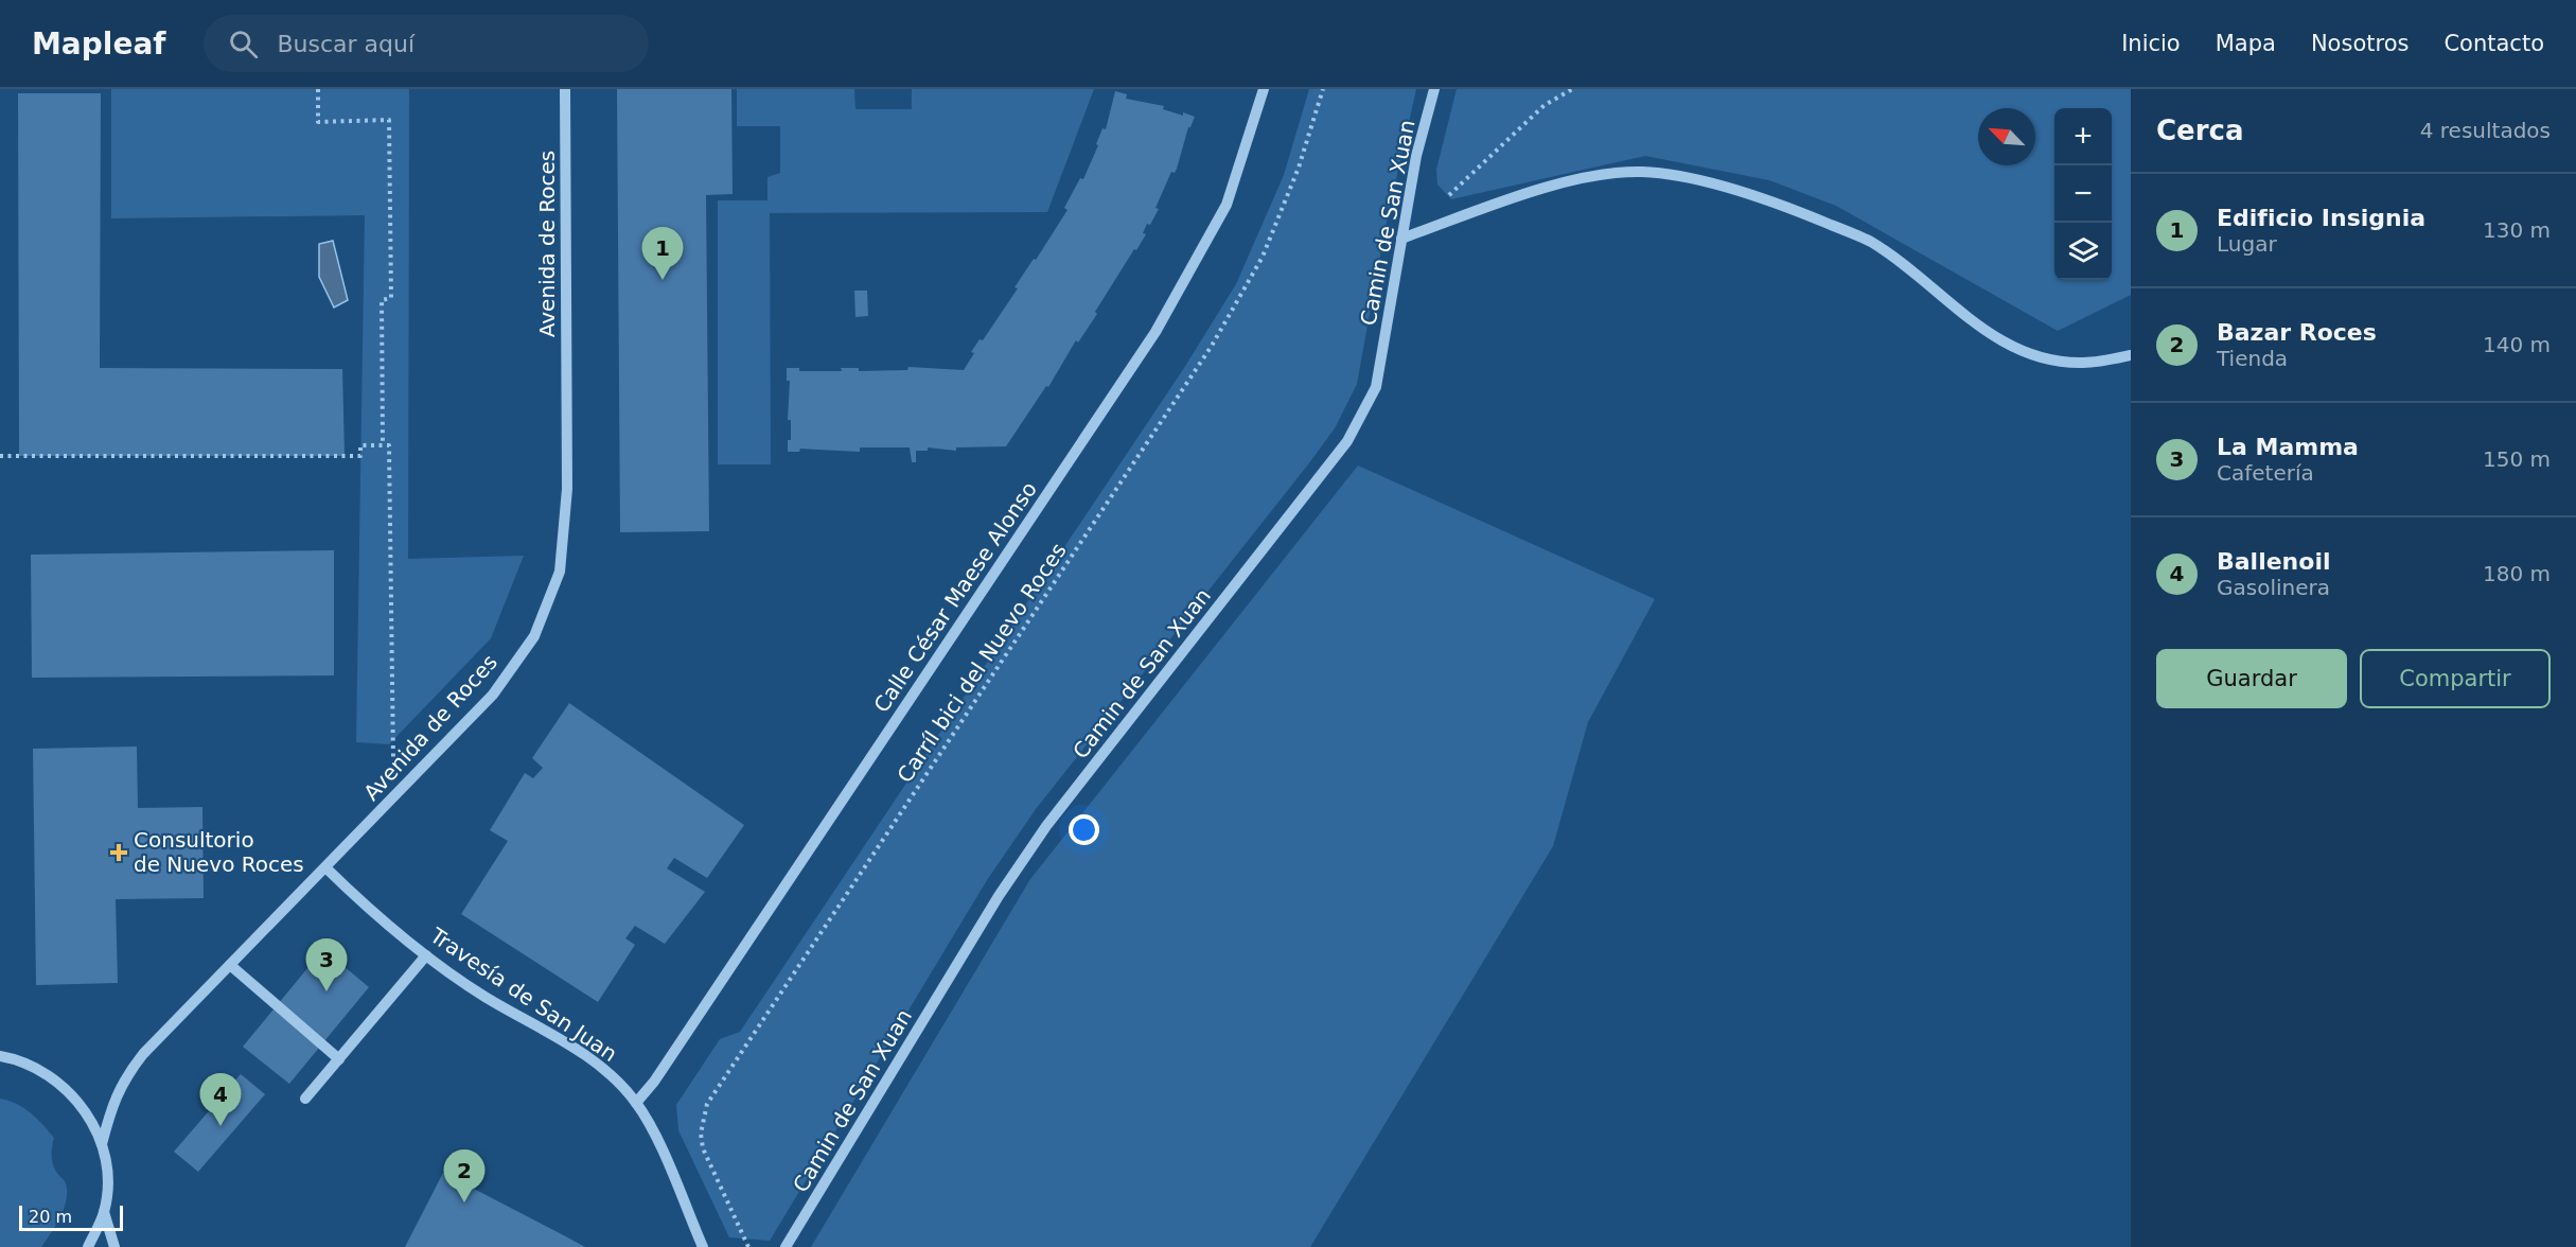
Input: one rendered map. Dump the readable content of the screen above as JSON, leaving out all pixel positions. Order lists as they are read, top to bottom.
{
  "streets": {
    "street": [
      "Camin de San Xuan",
      "Avenida de Roces",
      "Calle César Maese Alonso",
      "Travesía de San Juan"
    ],
    "path": ["Carríl bici del Nuevo Roces"]
  },
  "crossings": [
    ["Avenida de Roces", "Travesía de San Juan"],
    ["Calle César Maese Alonso", "Travesía de San Juan"]
  ],
  "places": {
    "health": ["Consultorio de Nuevo Roces"]
  },
  "scale_bar": "20 m",
  "north": "top left",
  "page": {
    "header": "Mapleaf",
    "search": "Buscar aquí",
    "nav": [
      "Inicio",
      "Mapa",
      "Nosotros",
      "Contacto"
    ],
    "heading": ["Cerca", "4 resultados"],
    "map_buttons": ["+", "−"],
    "list": [
      {
        "mark": "1",
        "name": "Edificio Insignia",
        "note": "Lugar",
        "value": "130 m"
      },
      {
        "mark": "2",
        "name": "Bazar Roces",
        "note": "Tienda",
        "value": "140 m"
      },
      {
        "mark": "3",
        "name": "La Mamma",
        "note": "Cafetería",
        "value": "150 m"
      },
      {
        "mark": "4",
        "name": "Ballenoil",
        "note": "Gasolinera",
        "value": "180 m"
      }
    ],
    "pins": [
      "1",
      "3",
      "4",
      "2"
    ],
    "buttons": ["Guardar", "Compartir"],
    "scale": "20 m"
  }
}
